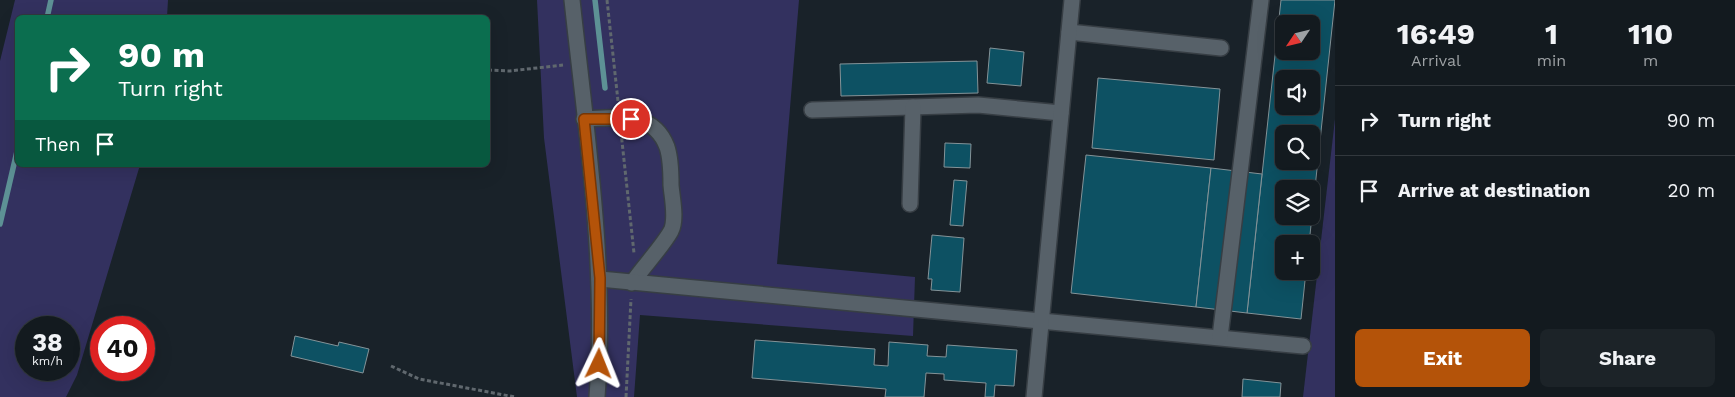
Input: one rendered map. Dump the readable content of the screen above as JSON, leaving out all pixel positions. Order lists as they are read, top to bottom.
{
  "north": "bottom left",
  "page": {
    "eta": [
      "16:49",
      "Arrival",
      "1",
      "min",
      "110",
      "m"
    ],
    "map_buttons": "+",
    "turn": ["90 m", "Turn right"],
    "list": [
      {
        "name": "Turn right",
        "value": "90 m"
      },
      {
        "name": "Arrive at destination",
        "value": "20 m"
      }
    ],
    "then": "Then",
    "speed": "38 km/h",
    "limit": "40",
    "buttons": ["Exit", "Share"]
  }
}
